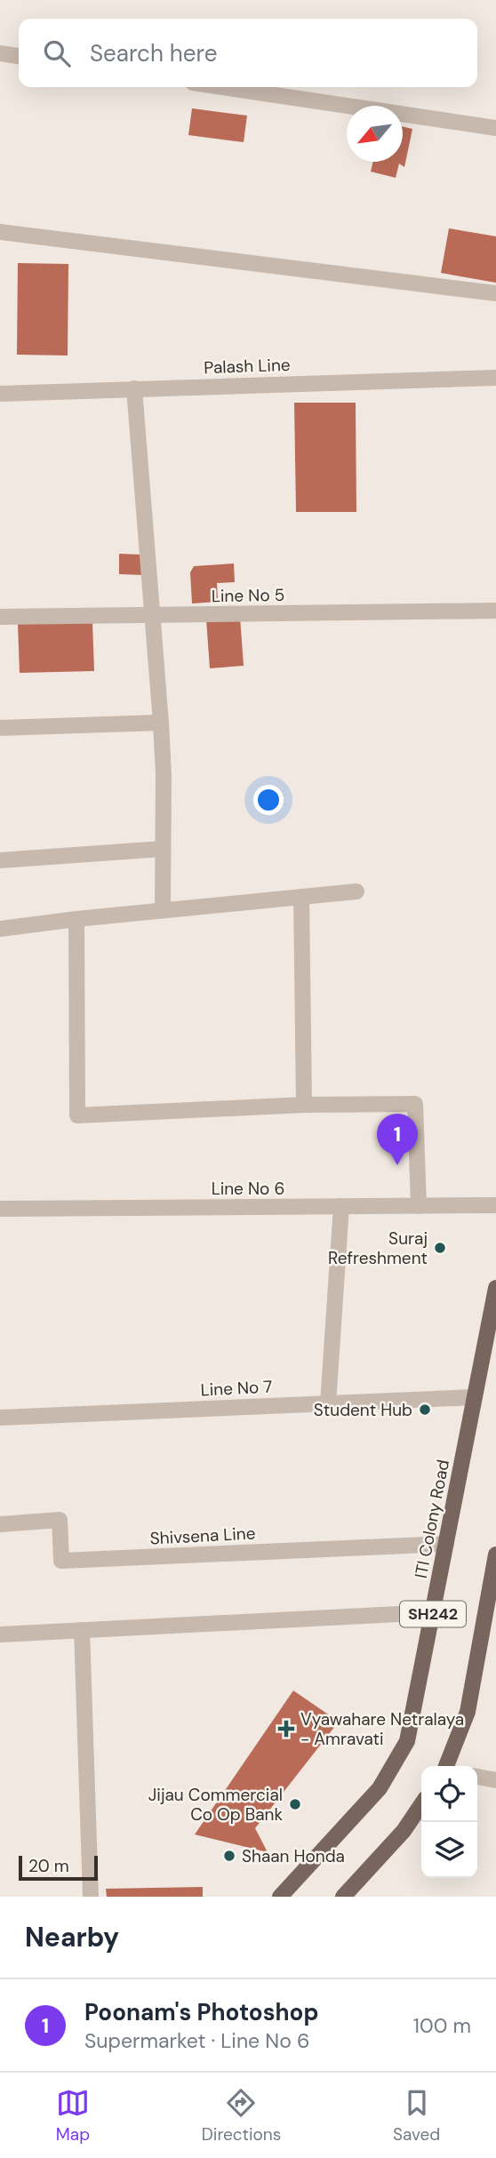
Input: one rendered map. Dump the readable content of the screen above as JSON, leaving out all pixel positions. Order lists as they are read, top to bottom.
{
  "streets": {
    "main road": ["ITI Colony Road", "SH242"],
    "street": [
      "Palash Line",
      "Line No 5",
      "Line No 6",
      "Line No 7",
      "Shivsena Line"
    ]
  },
  "crossings": [
    ["Line No 7", "ITI Colony Road"],
    ["ITI Colony Road", "Shivsena Line"]
  ],
  "places": {
    "other": [
      "Suraj Refreshment",
      "Student Hub",
      "Jijau Commercial Co Op Bank",
      "Shaan Honda"
    ],
    "health": ["Vyawahare Netralaya - Amravati"]
  },
  "scale_bar": "20 m",
  "north": "bottom left",
  "page": {
    "search": "Search here",
    "pins": "1",
    "scale": "20 m",
    "heading": "Nearby",
    "list": [
      {
        "mark": "1",
        "name": "Poonam's Photoshop",
        "note": "Supermarket · Line No 6",
        "value": "100 m"
      }
    ],
    "nav": ["Map", "Directions", "Saved"]
  }
}
